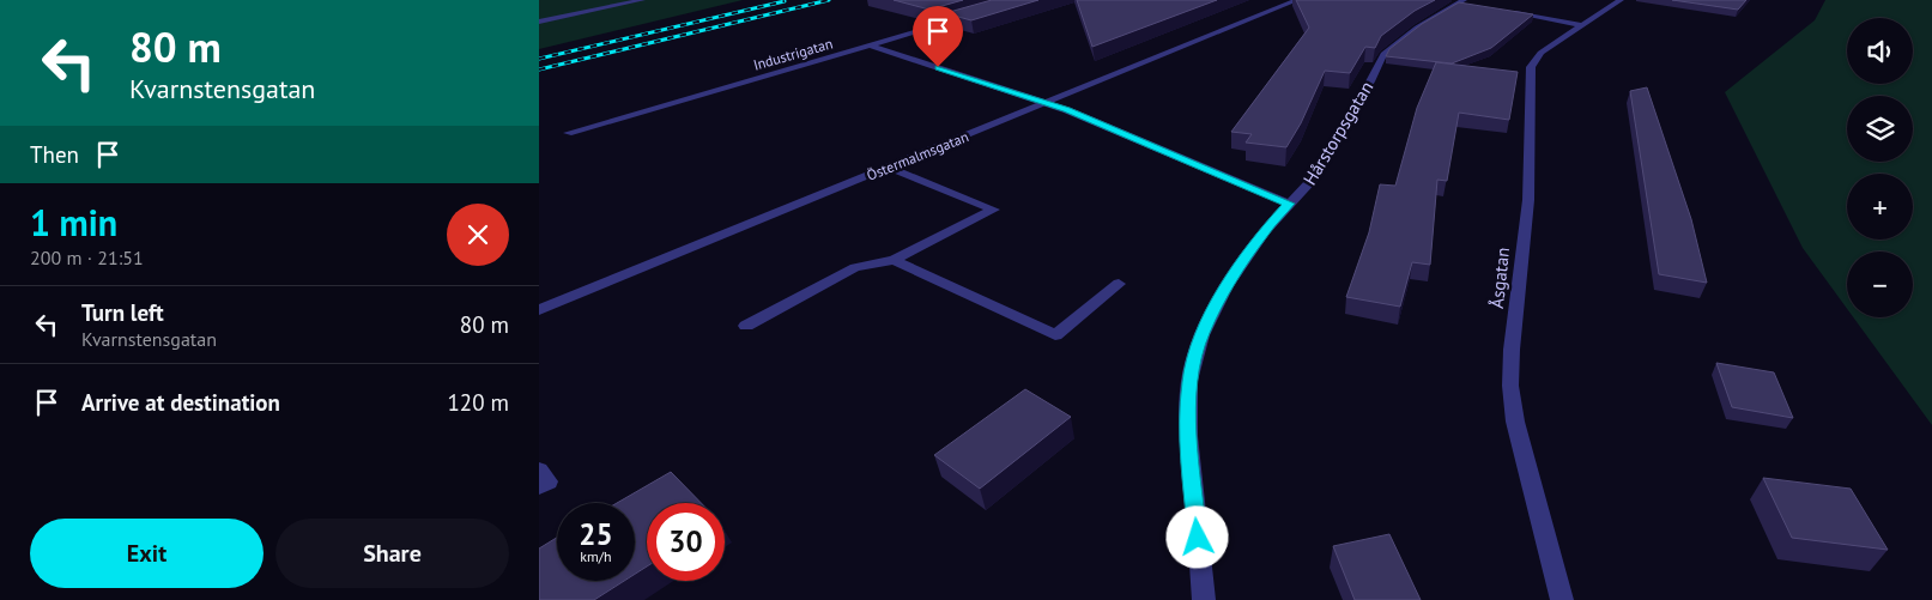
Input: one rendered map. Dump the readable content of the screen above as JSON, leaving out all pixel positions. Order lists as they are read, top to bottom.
{
  "streets": {
    "street": [
      "Industrigatan",
      "Hårstorpsgatan",
      "Östermalmsgatan",
      "Åsgatan"
    ]
  },
  "page": {
    "turn": ["80 m", "Kvarnstensgatan"],
    "map_buttons": ["+", "−"],
    "then": "Then",
    "heading": ["1 min", "200 m · 21:51"],
    "list": [
      {
        "name": "Turn left",
        "note": "Kvarnstensgatan",
        "value": "80 m"
      },
      {
        "name": "Arrive at destination",
        "value": "120 m"
      }
    ],
    "speed": "25 km/h",
    "limit": "30",
    "buttons": ["Exit", "Share"]
  }
}
